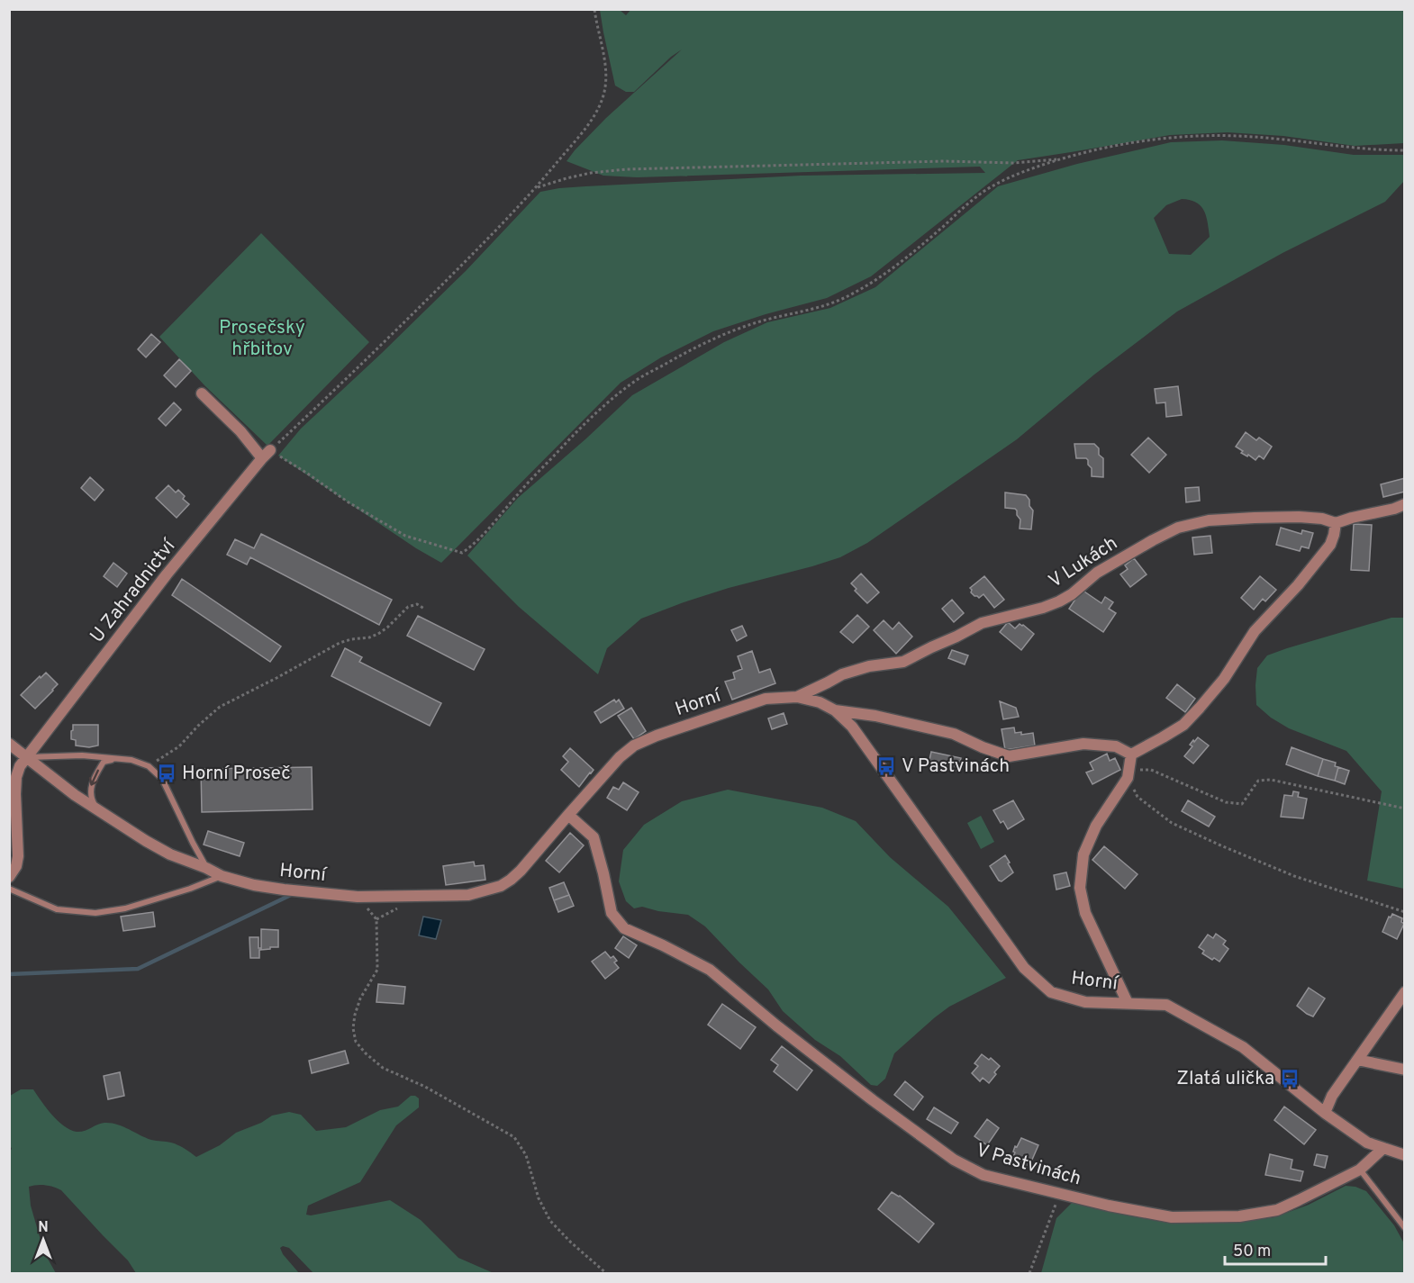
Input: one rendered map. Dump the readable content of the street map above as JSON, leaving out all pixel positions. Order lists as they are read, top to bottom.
{
  "streets": {
    "street": [
      "V Lukách",
      "U Zahradnictví",
      "Horní",
      "V Pastvinách"
    ]
  },
  "crossings": [
    ["V Lukách", "Horní"],
    ["U Zahradnictví", "Horní"],
    ["Horní", "V Pastvinách"]
  ],
  "parks": ["Prosečský hřbitov"],
  "places": {
    "bus stop": ["V Pastvinách", "Horní Proseč", "Zlatá ulička"]
  },
  "scale_bar": "50 m",
  "north": "top"
}
